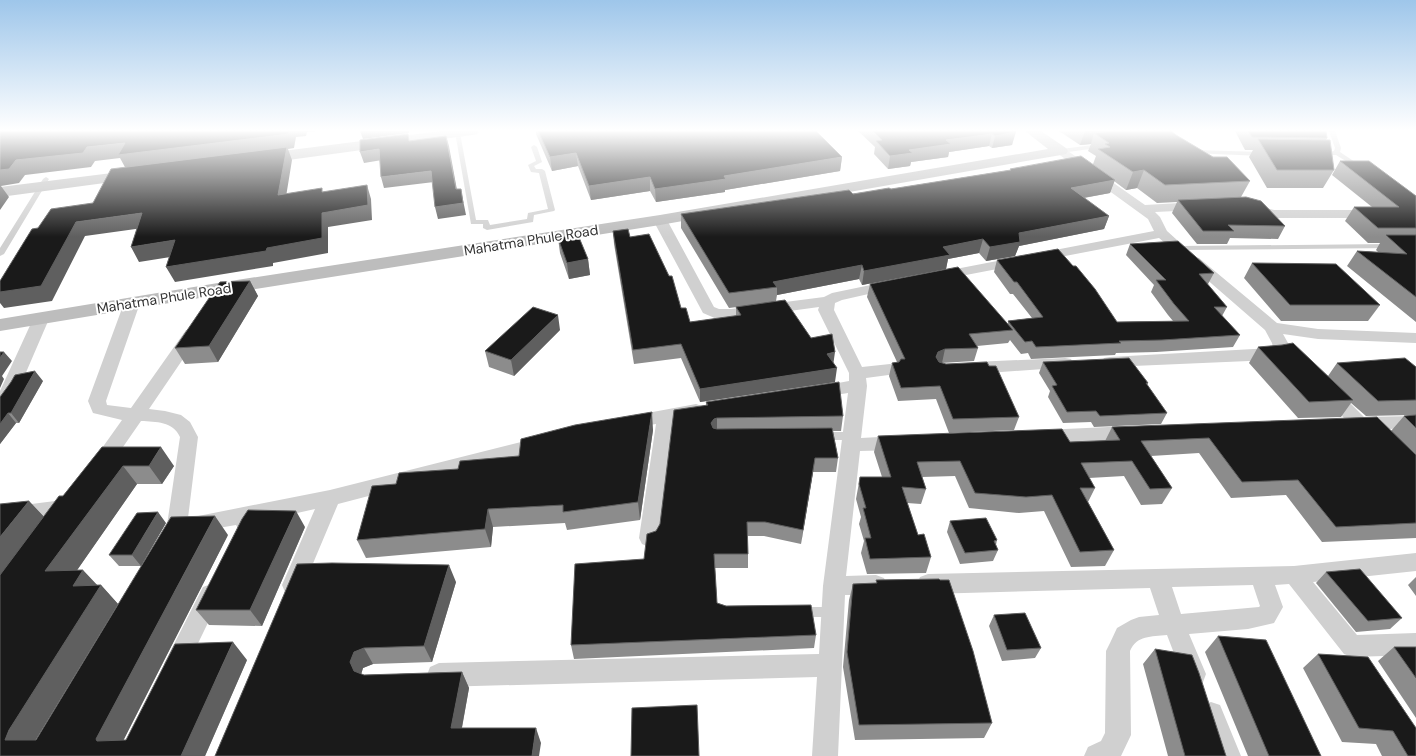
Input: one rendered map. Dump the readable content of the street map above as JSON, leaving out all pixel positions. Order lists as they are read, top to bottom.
{
  "streets": {
    "street": ["Mahatma Phule Road"]
  }
}
